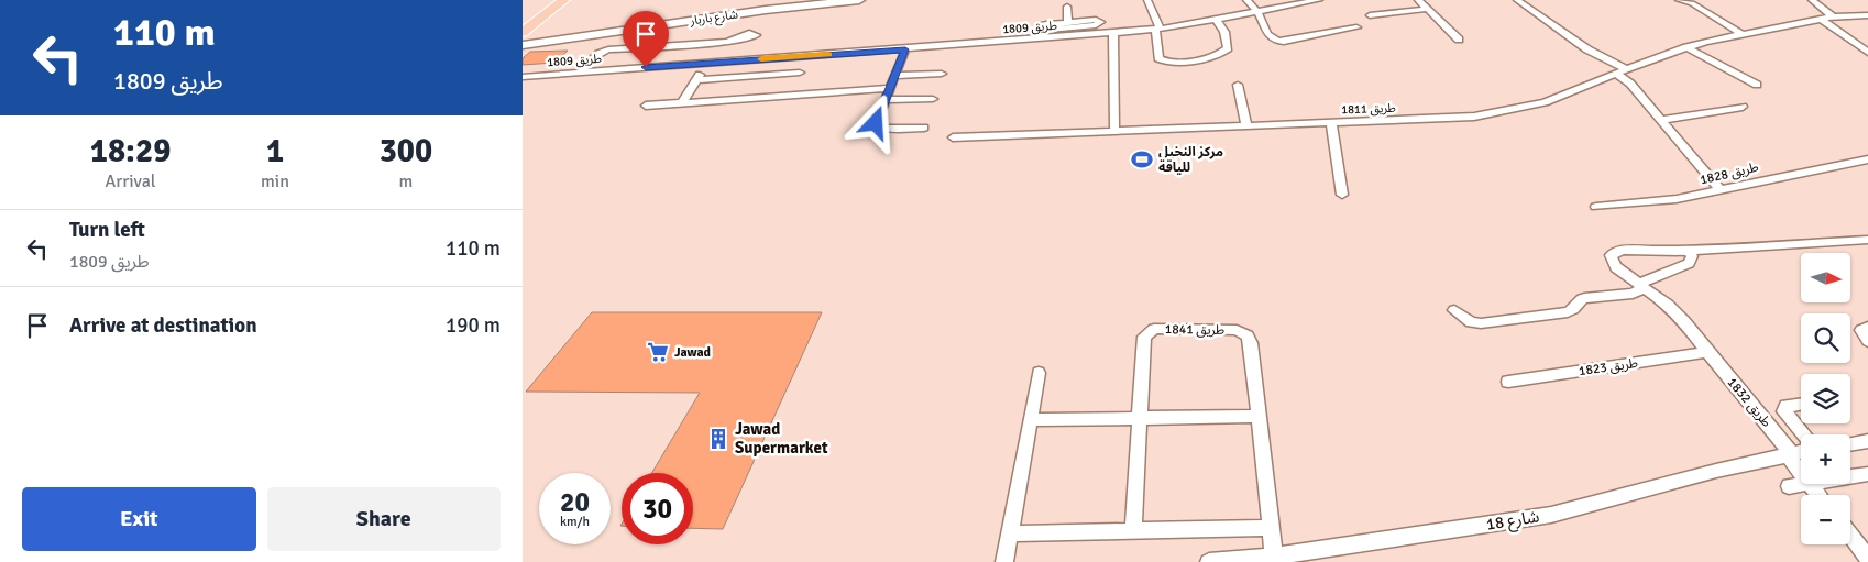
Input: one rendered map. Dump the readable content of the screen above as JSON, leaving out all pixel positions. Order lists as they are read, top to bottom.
{
  "streets": {
    "street": [
      "شارع باربار",
      "طريق 1809",
      "طريق 1811",
      "طريق 1828",
      "طريق 1841",
      "طريق 1823",
      "طريق 1832",
      "شارع 18"
    ]
  },
  "crossings": [
    ["طريق 1841", "شارع 18"],
    ["طريق 1823", "طريق 1832"],
    ["طريق 1832", "شارع 18"]
  ],
  "places": {
    "sports": ["مركز النخيل للياقة"],
    "supermarket": ["Jawad"],
    "building": ["Jawad Supermarket"]
  },
  "north": "right",
  "page": {
    "turn": ["110 m", "طريق 1809"],
    "eta": [
      "18:29",
      "Arrival",
      "1",
      "min",
      "300",
      "m"
    ],
    "list": [
      {
        "name": "Turn left",
        "note": "طريق 1809",
        "value": "110 m"
      },
      {
        "name": "Arrive at destination",
        "value": "190 m"
      }
    ],
    "map_buttons": ["+", "−"],
    "speed": "20 km/h",
    "limit": "30",
    "buttons": ["Exit", "Share"]
  }
}
